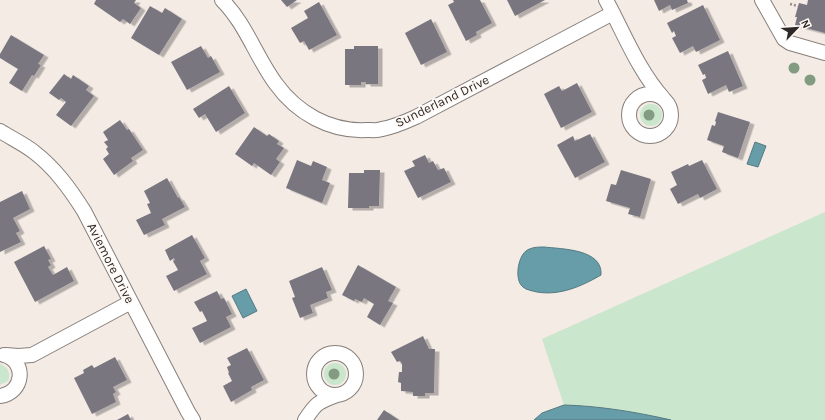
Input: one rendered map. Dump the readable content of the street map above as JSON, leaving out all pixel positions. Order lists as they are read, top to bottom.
{
  "streets": {
    "street": ["Sunderland Drive", "Aviemore Drive"]
  },
  "north": "top right"
}
